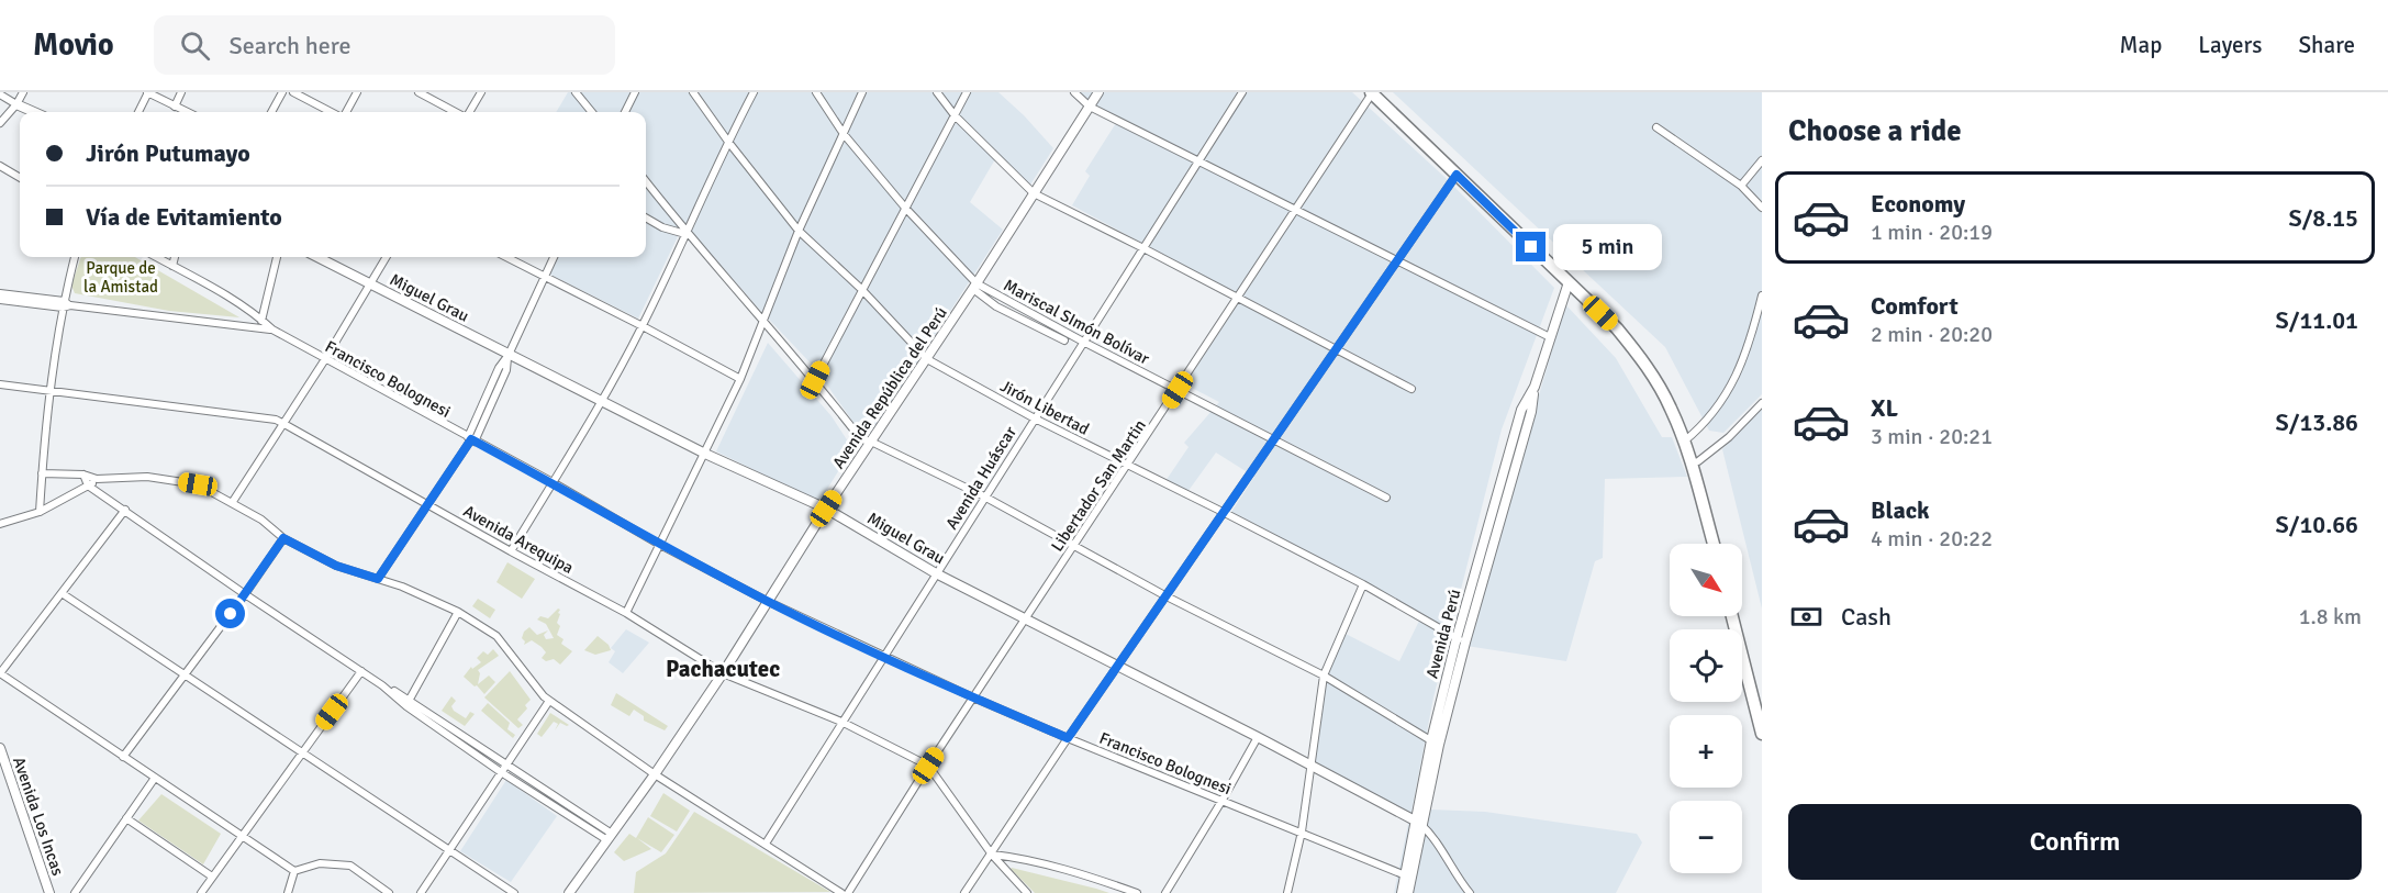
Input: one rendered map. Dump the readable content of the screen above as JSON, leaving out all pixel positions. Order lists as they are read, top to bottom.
{
  "streets": {
    "street": [
      "Miguel Grau",
      "Mariscal SImón Bolívar",
      "Francisco Bolognesi",
      "Avenida República del Perú",
      "Jirón Libertad",
      "Avenida Huáscar",
      "Libertador San Martin",
      "Avenida Arequipa",
      "Avenida Perú",
      "Avenida Los Incas"
    ]
  },
  "crossings": [
    ["Miguel Grau", "Avenida República del Perú"],
    ["Miguel Grau", "Avenida Huáscar"],
    ["Miguel Grau", "Libertador San Martin"],
    ["Miguel Grau", "Avenida Perú"],
    ["Mariscal SImón Bolívar", "Avenida República del Perú"],
    ["Mariscal SImón Bolívar", "Avenida Huáscar"],
    ["Mariscal SImón Bolívar", "Libertador San Martin"],
    ["Francisco Bolognesi", "Avenida República del Perú"],
    ["Francisco Bolognesi", "Avenida Huáscar"],
    ["Francisco Bolognesi", "Libertador San Martin"],
    ["Francisco Bolognesi", "Avenida Perú"],
    ["Avenida República del Perú", "Jirón Libertad"],
    ["Avenida República del Perú", "Avenida Arequipa"],
    ["Jirón Libertad", "Avenida Huáscar"],
    ["Jirón Libertad", "Libertador San Martin"],
    ["Jirón Libertad", "Avenida Perú"],
    ["Avenida Huáscar", "Avenida Arequipa"],
    ["Libertador San Martin", "Avenida Arequipa"]
  ],
  "districts": ["Pachacutec"],
  "parks": ["Parque de la Amistad"],
  "north": "bottom right",
  "page": {
    "header": "Movio",
    "search": "Search here",
    "nav": ["Map", "Layers", "Share"],
    "heading": "Choose a ride",
    "banner": ["Jirón Putumayo", "Vía de Evitamiento"],
    "list": [
      {
        "name": "Economy",
        "note": "1 min · 20:19",
        "value": "S/8.15"
      },
      {
        "name": "Comfort",
        "note": "2 min · 20:20",
        "value": "S/11.01"
      },
      {
        "name": "XL",
        "note": "3 min · 20:21",
        "value": "S/13.86"
      },
      {
        "name": "Black",
        "note": "4 min · 20:22",
        "value": "S/10.66"
      }
    ],
    "bubble": "5 min",
    "map_buttons": ["+", "−"],
    "pay": ["Cash", "1.8 km"],
    "buttons": "Confirm"
  }
}
